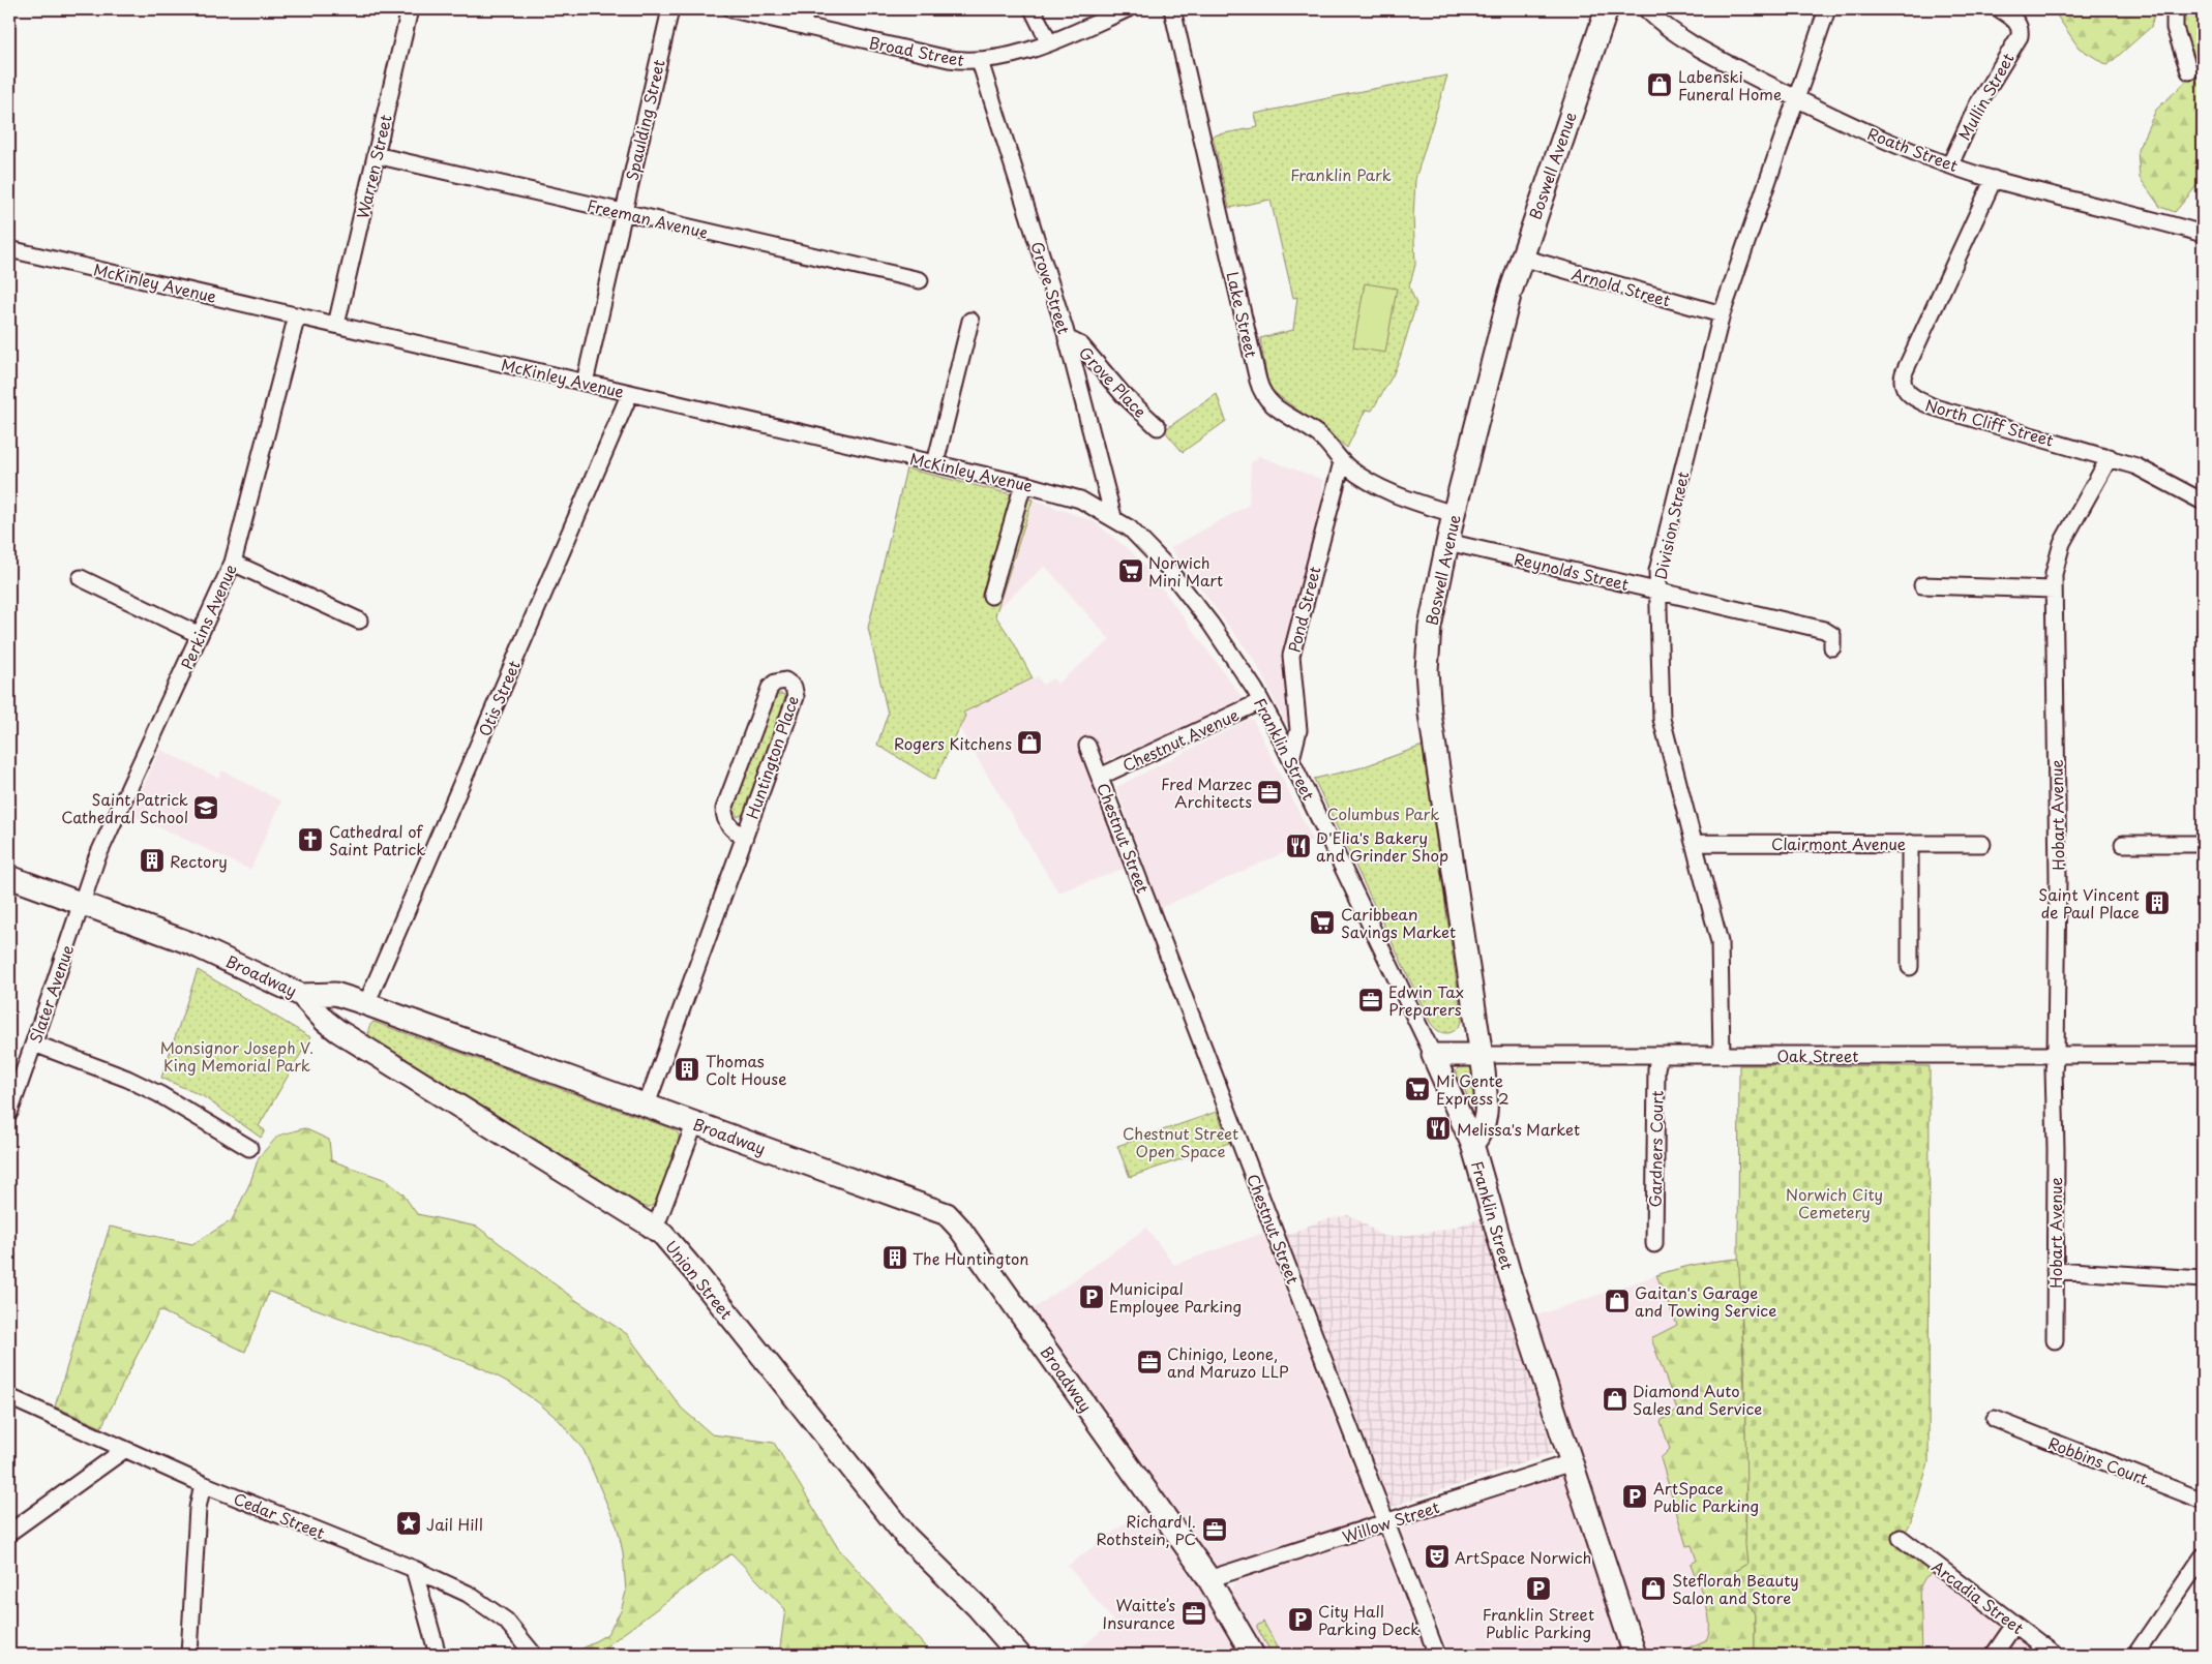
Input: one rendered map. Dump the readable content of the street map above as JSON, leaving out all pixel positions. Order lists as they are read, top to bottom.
{
  "streets": {
    "main road": [
      "Boswell Avenue",
      "Franklin Street",
      "Broadway",
      "Oak Street",
      "Union Street"
    ],
    "street": [
      "Broad Street",
      "Mullin Street",
      "Spaulding Street",
      "Roath Street",
      "Warren Street",
      "Freeman Avenue",
      "McKinley Avenue",
      "Arnold Street",
      "Grove Street",
      "Lake Street",
      "Grove Place",
      "North Cliff Street",
      "Division Street",
      "Reynolds Street",
      "Pond Street",
      "Perkins Avenue",
      "Otis Street",
      "Chestnut Avenue",
      "Huntington Place",
      "Hobart Avenue",
      "Chestnut Street",
      "Clairmont Avenue",
      "Slater Avenue",
      "Gardners Court",
      "Robbins Court",
      "Cedar Street",
      "Willow Street",
      "Arcadia Street"
    ]
  },
  "crossings": [
    ["Broad Street", "Grove Street"],
    ["Mullin Street", "Roath Street"],
    ["Spaulding Street", "Freeman Avenue"],
    ["Spaulding Street", "McKinley Avenue"],
    ["Roath Street", "North Cliff Street"],
    ["Roath Street", "Division Street"],
    ["Boswell Avenue", "Arnold Street"],
    ["Boswell Avenue", "Lake Street"],
    ["Boswell Avenue", "Reynolds Street"],
    ["Boswell Avenue", "Franklin Street"],
    ["Boswell Avenue", "Oak Street"],
    ["Warren Street", "Freeman Avenue"],
    ["Warren Street", "McKinley Avenue"],
    ["McKinley Avenue", "Grove Street"],
    ["McKinley Avenue", "Perkins Avenue"],
    ["McKinley Avenue", "Otis Street"],
    ["McKinley Avenue", "Franklin Street"],
    ["Arnold Street", "Division Street"],
    ["Grove Street", "Grove Place"],
    ["Grove Street", "Franklin Street"],
    ["Lake Street", "Pond Street"],
    ["North Cliff Street", "Hobart Avenue"],
    ["Division Street", "Reynolds Street"],
    ["Division Street", "Clairmont Avenue"],
    ["Division Street", "Oak Street"],
    ["Pond Street", "Franklin Street"],
    ["Perkins Avenue", "Broadway"],
    ["Perkins Avenue", "Slater Avenue"],
    ["Otis Street", "Broadway"],
    ["Chestnut Avenue", "Franklin Street"],
    ["Chestnut Avenue", "Chestnut Street"],
    ["Franklin Street", "Oak Street"],
    ["Franklin Street", "Willow Street"],
    ["Huntington Place", "Broadway"],
    ["Hobart Avenue", "Oak Street"],
    ["Chestnut Street", "Willow Street"],
    ["Broadway", "Slater Avenue"],
    ["Broadway", "Union Street"],
    ["Broadway", "Willow Street"],
    ["Oak Street", "Gardners Court"]
  ],
  "parks": [
    "Franklin Park",
    "Columbus Park",
    "Monsignor Joseph V. King Memorial Park",
    "Chestnut Street Open Space",
    "Norwich City Cemetery"
  ],
  "places": {
    "shop": [
      "Labenski Funeral Home",
      "Rogers Kitchens",
      "Gaitan's Garage and Towing Service",
      "Diamond Auto Sales and Service",
      "Steflorah Beauty Salon and Store"
    ],
    "supermarket": ["Norwich Mini Mart", "Caribbean Savings Market", "Mi Gente Express 2"],
    "office": [
      "Fred Marzec Architects",
      "Edwin Tax Preparers",
      "Chinigo, Leone, and Maruzo LLP",
      "Richard I. Rothstein, PC",
      "Waitte’s Insurance"
    ],
    "school or university": ["Saint Patrick Cathedral School"],
    "church": ["Cathedral of Saint Patrick"],
    "restaurant": ["D'Elia's Bakery and Grinder Shop", "Melissa's Market"],
    "building": [
      "Rectory",
      "Saint Vincent de Paul Place",
      "Thomas Colt House",
      "The Huntington"
    ],
    "parking": [
      "Municipal Employee Parking",
      "ArtSpace Public Parking",
      "Franklin Street Public Parking",
      "City Hall Parking Deck"
    ],
    "place": ["Jail Hill"],
    "theatre": ["ArtSpace Norwich"]
  }
}
